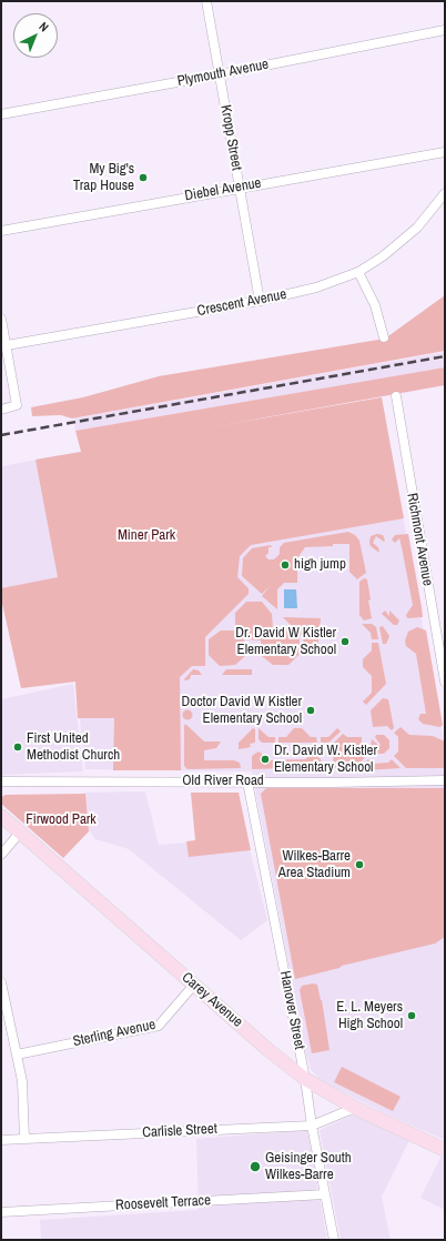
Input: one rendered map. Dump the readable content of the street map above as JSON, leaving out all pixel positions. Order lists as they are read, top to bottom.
{
  "streets": {
    "main road": ["Carey Avenue"],
    "street": [
      "Plymouth Avenue",
      "Kropp Street",
      "Diebel Avenue",
      "Crescent Avenue",
      "Richmont Avenue",
      "Old River Road",
      "Hanover Street",
      "Sterling Avenue",
      "Carlisle Street",
      "Roosevelt Terrace"
    ]
  },
  "crossings": [
    ["Plymouth Avenue", "Kropp Street"],
    ["Kropp Street", "Diebel Avenue"],
    ["Kropp Street", "Crescent Avenue"],
    ["Old River Road", "Hanover Street"],
    ["Carey Avenue", "Hanover Street"],
    ["Carey Avenue", "Sterling Avenue"],
    ["Carey Avenue", "Carlisle Street"],
    ["Hanover Street", "Carlisle Street"],
    ["Hanover Street", "Roosevelt Terrace"]
  ],
  "parks": ["Miner Park", "Firwood Park"],
  "places": [
    "My Big's Trap House",
    "high jump",
    "Dr. David W Kistler Elementary School",
    "Doctor David W Kistler Elementary School",
    "First United Methodist Church",
    "Dr. David W. Kistler Elementary School",
    "Wilkes-Barre Area Stadium",
    "E. L. Meyers High School",
    "Geisinger South Wilkes-Barre"
  ],
  "north": "top right"
}
